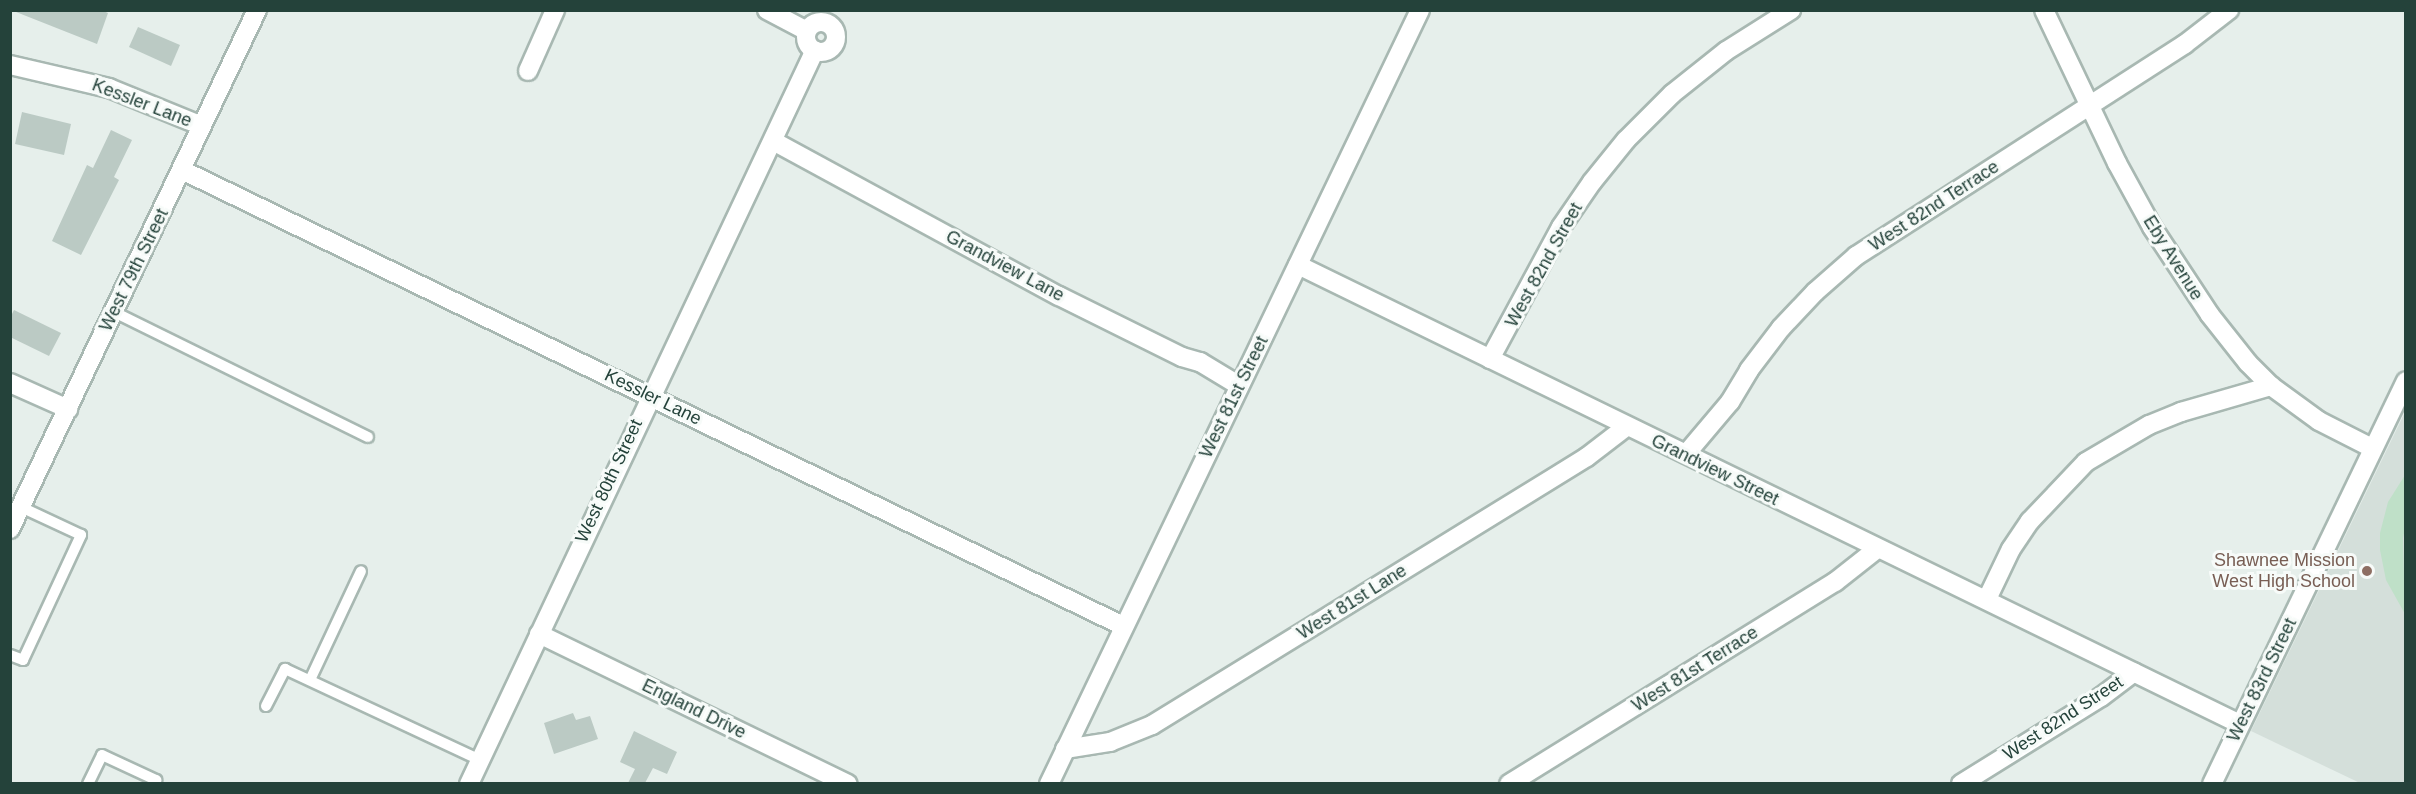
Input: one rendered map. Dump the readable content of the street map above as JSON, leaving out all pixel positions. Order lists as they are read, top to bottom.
{
  "streets": {
    "street": [
      "Kessler Lane",
      "West 82nd Terrace",
      "Eby Avenue",
      "West 82nd Street",
      "Grandview Lane",
      "West 79th Street",
      "West 81st Street",
      "Grandview Street",
      "West 80th Street",
      "West 81st Lane",
      "West 81st Terrace",
      "West 83rd Street",
      "England Drive"
    ]
  },
  "crossings": [
    ["Kessler Lane", "West 79th Street"],
    ["Kessler Lane", "West 81st Street"],
    ["Kessler Lane", "West 80th Street"],
    ["West 82nd Terrace", "Eby Avenue"],
    ["West 82nd Terrace", "Grandview Street"],
    ["Eby Avenue", "West 83rd Street"],
    ["West 82nd Street", "Grandview Street"],
    ["Grandview Lane", "West 81st Street"],
    ["Grandview Lane", "West 80th Street"],
    ["West 81st Street", "Grandview Street"],
    ["West 81st Street", "West 81st Lane"],
    ["Grandview Street", "West 81st Lane"],
    ["Grandview Street", "West 81st Terrace"],
    ["West 80th Street", "England Drive"]
  ],
  "places": ["Shawnee Mission West High School"]
}
